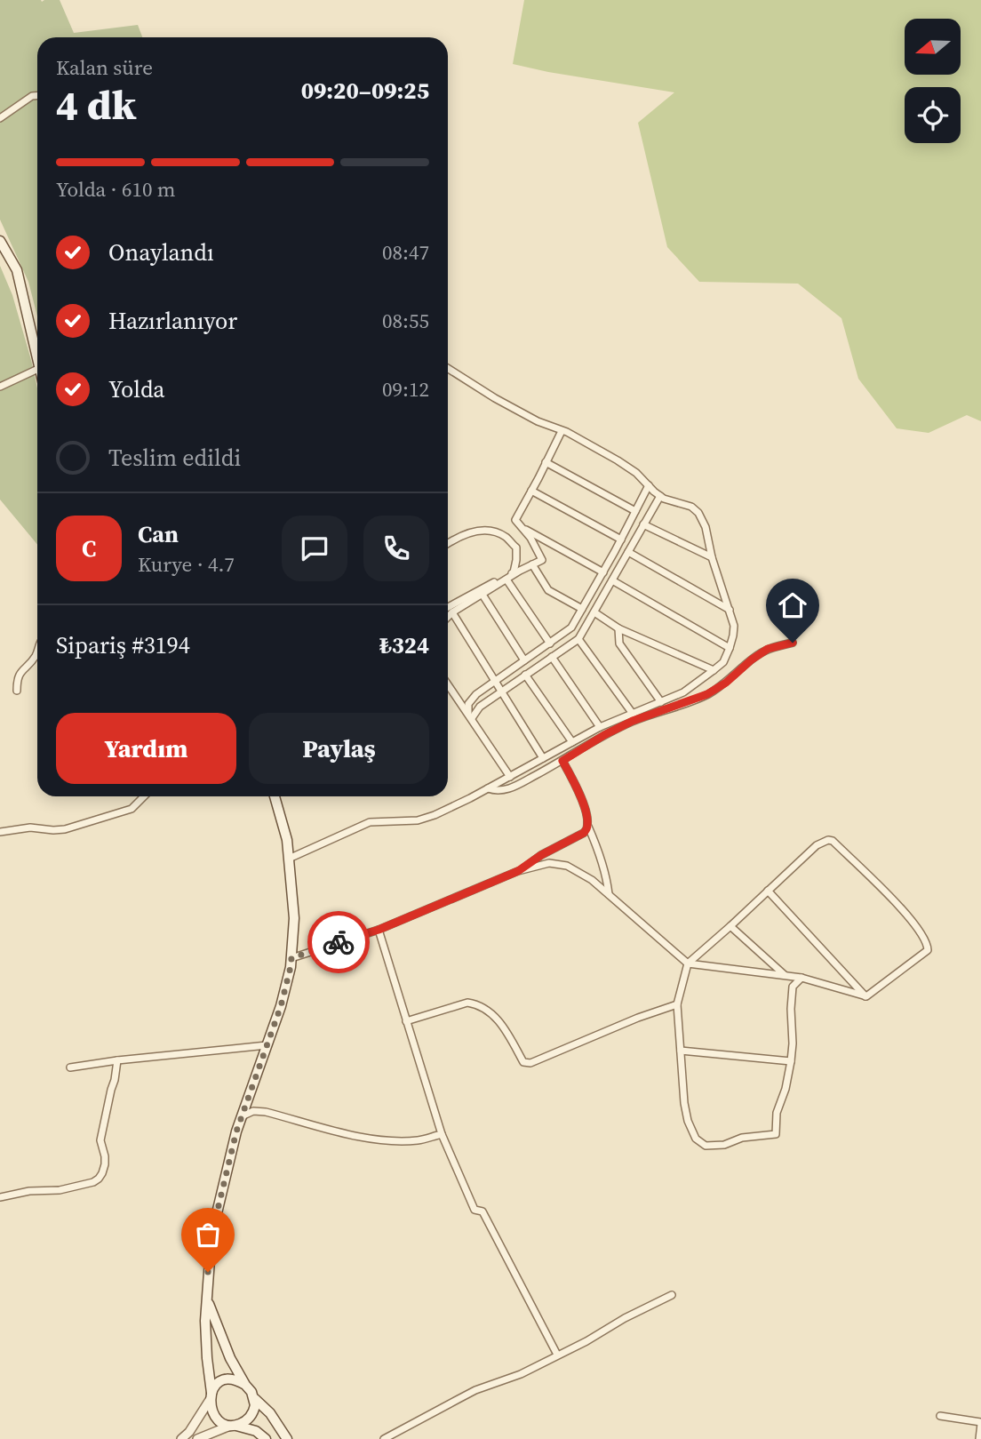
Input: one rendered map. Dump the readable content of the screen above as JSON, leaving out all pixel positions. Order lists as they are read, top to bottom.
{
  "north": "left",
  "page": {
    "heading": ["4 dk", "Kalan süre", "09:20–09:25"],
    "panel": [
      "Can",
      "Kurye · 4.7",
      "Sipariş #3194",
      "₺324"
    ],
    "bar": "Yolda · 610 m",
    "list": [
      ["Onaylandı", "08:47"],
      ["Hazırlanıyor", "08:55"],
      ["Yolda", "09:12"],
      "Teslim edildi"
    ],
    "round": "C",
    "buttons": ["Yardım", "Paylaş"]
  }
}
